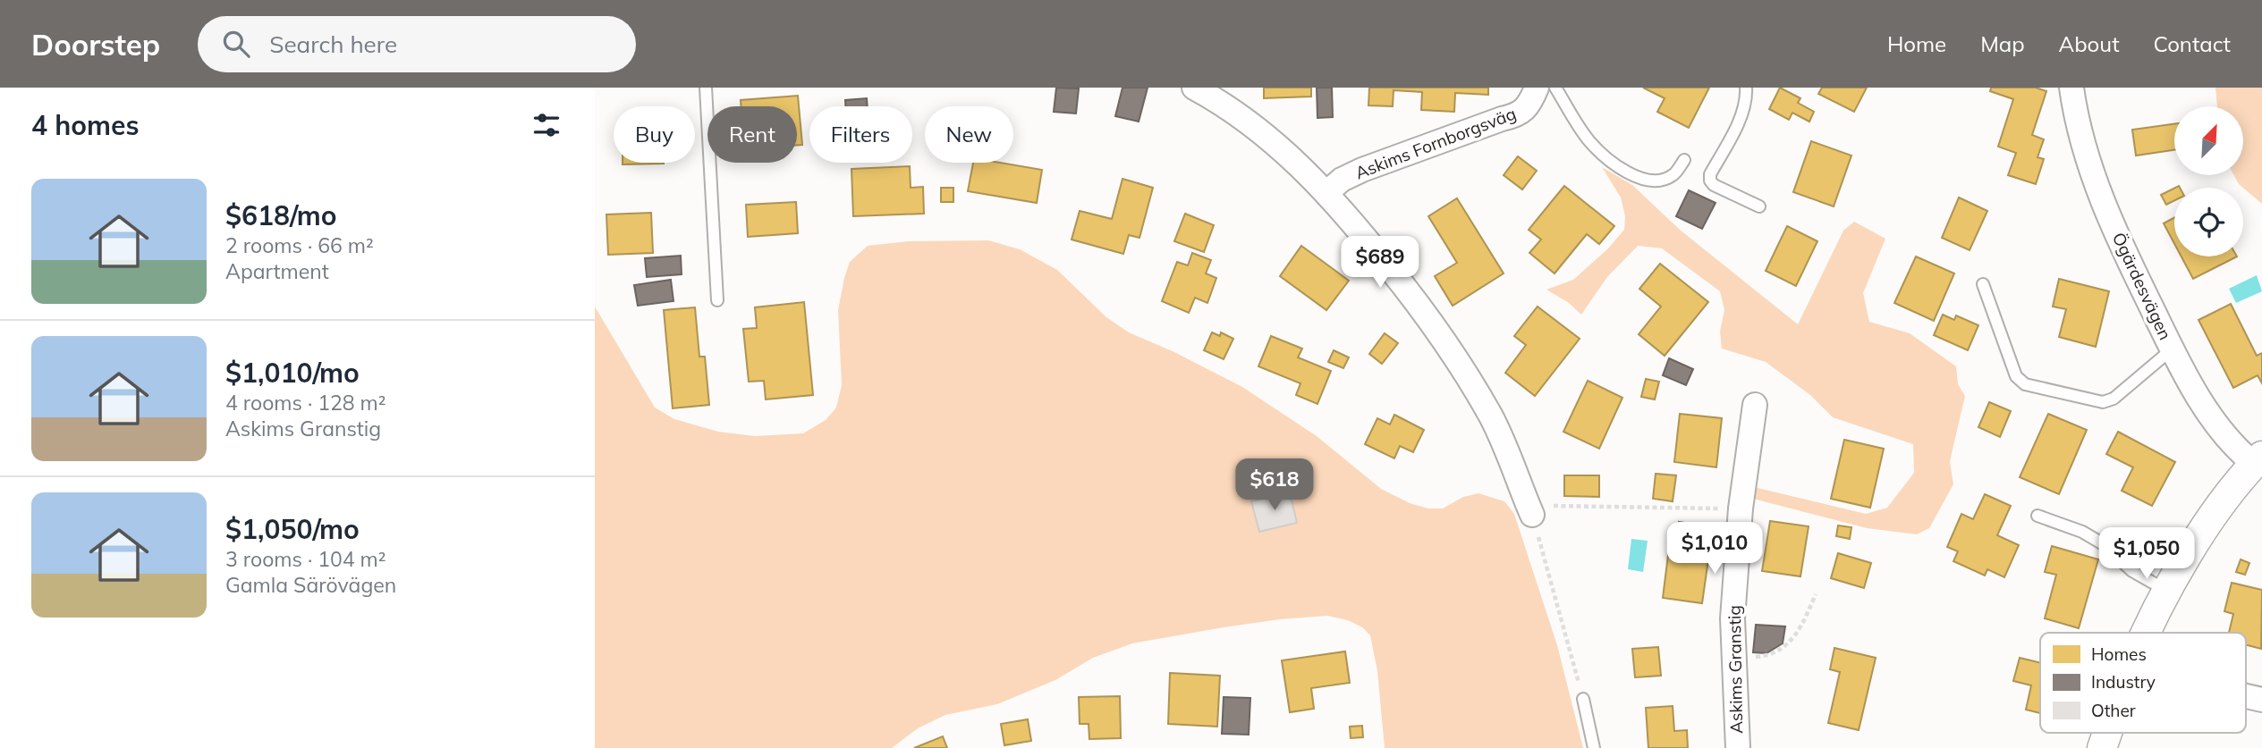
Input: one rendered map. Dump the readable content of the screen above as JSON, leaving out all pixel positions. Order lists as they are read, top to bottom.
{
  "streets": {
    "street": ["Askims Fornborgsväg", "Ögärdesvägen", "Askims Granstig"]
  },
  "legend": ["Homes", "Industry", "Other"],
  "north": "top right",
  "page": {
    "header": "Doorstep",
    "search": "Search here",
    "nav": [
      "Home",
      "Map",
      "About",
      "Contact"
    ],
    "heading": "4 homes",
    "chip": [
      "Buy",
      "Rent",
      "Filters",
      "New"
    ],
    "list": [
      {
        "name": "$618/mo",
        "note": "2 rooms · 66 m² · Apartment"
      },
      {
        "name": "$1,010/mo",
        "note": "4 rooms · 128 m² · Askims Granstig"
      },
      {
        "name": "$1,050/mo",
        "note": "3 rooms · 104 m² · Gamla Särövägen"
      }
    ],
    "price": [
      "$689",
      "$618",
      "$1,010",
      "$1,050"
    ]
  }
}
